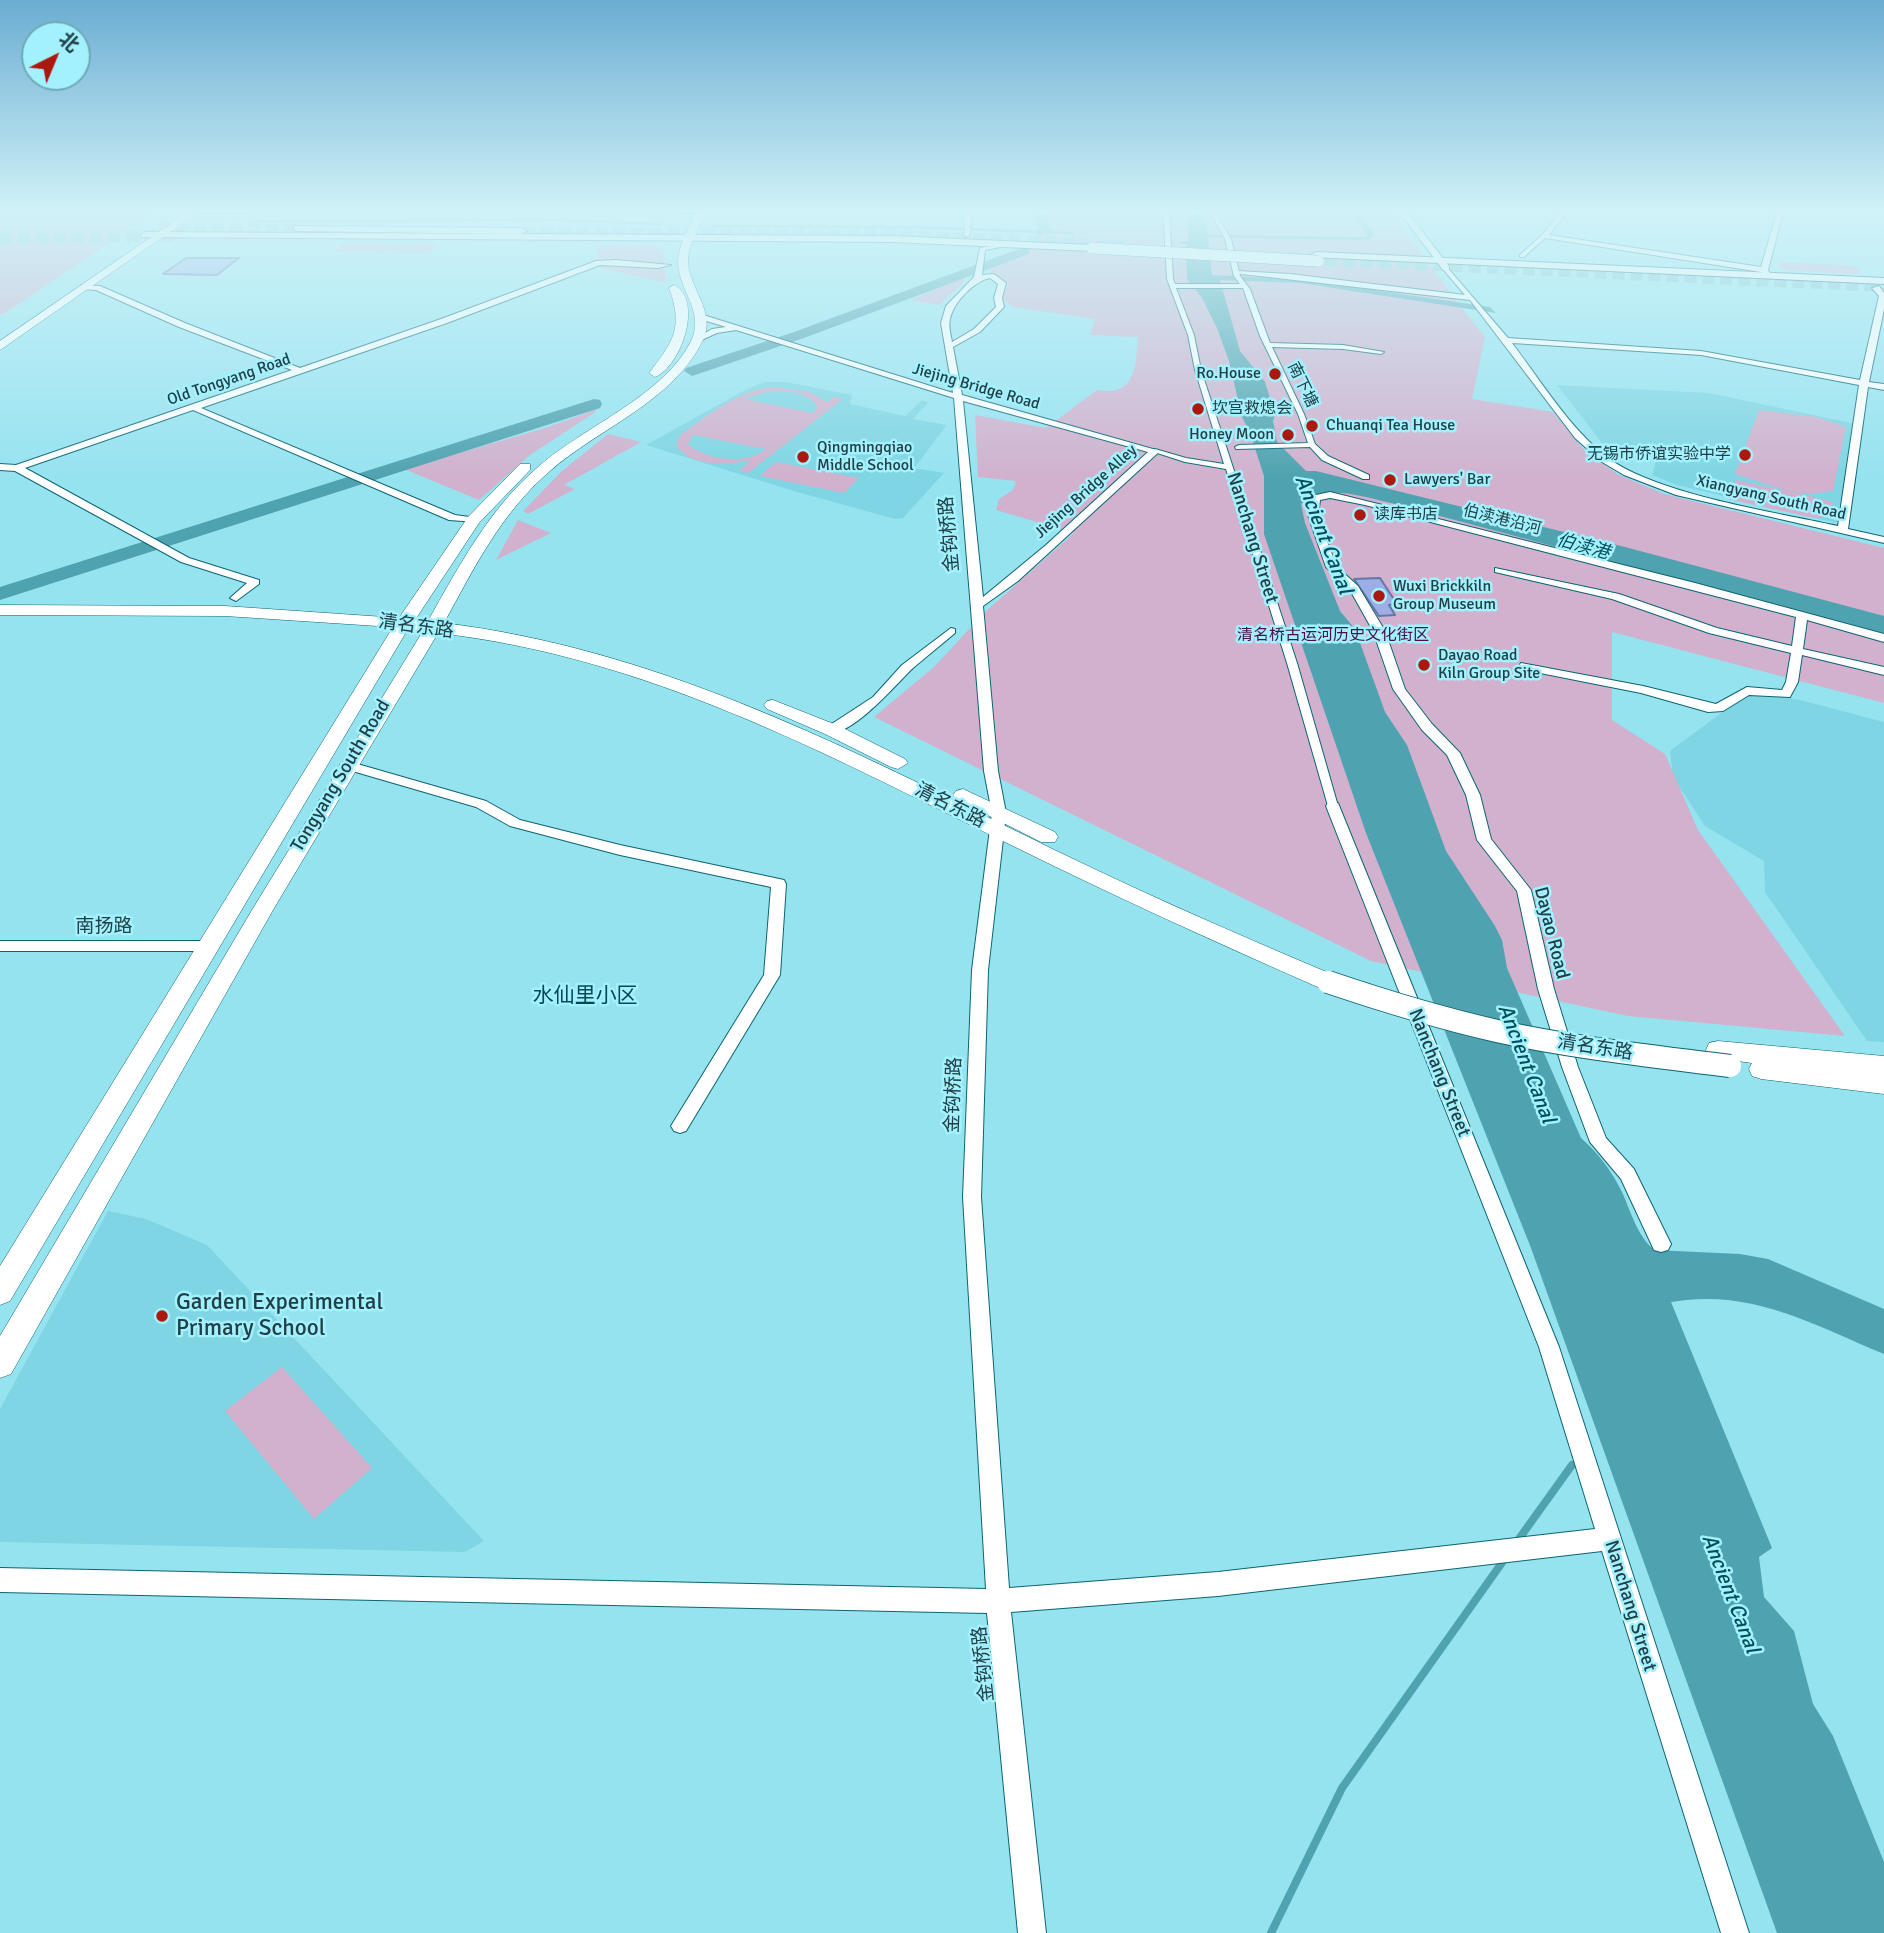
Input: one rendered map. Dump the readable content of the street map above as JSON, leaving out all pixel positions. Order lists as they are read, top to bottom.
{
  "streets": {
    "main road": ["清名东路", "Tongyang South Road"],
    "street": [
      "Old Tongyang Road",
      "南下塘",
      "Jiejing Bridge Road",
      "Jiejing Bridge Alley",
      "Xiangyang South Road",
      "伯渎港沿河",
      "金钩桥路",
      "Nanchang Street",
      "南扬路",
      "Dayao Road"
    ]
  },
  "crossings": [
    ["Jiejing Bridge Road", "Jiejing Bridge Alley"],
    ["Jiejing Bridge Road", "金钩桥路"],
    ["Jiejing Bridge Alley", "金钩桥路"],
    ["Jiejing Bridge Alley", "Nanchang Street"],
    ["伯渎港沿河", "Dayao Road"],
    ["金钩桥路", "清名东路"],
    ["清名东路", "Tongyang South Road"],
    ["Tongyang South Road", "南扬路"]
  ],
  "districts": ["水仙里小区"],
  "water": ["Ancient Canal", "伯渎港"],
  "parks": ["清名桥古运河历史文化街区"],
  "places": [
    "Ro.House",
    "坎宫救熄会",
    "Chuanqi Tea House",
    "Honey Moon",
    "无锡市侨谊实验中学",
    "Qingmingqiao Middle School",
    "Lawyers' Bar",
    "读库书店",
    "Wuxi Brickkiln Group Museum",
    "Dayao Road Kiln Group Site",
    "Garden Experimental Primary School"
  ],
  "north": "top right"
}
